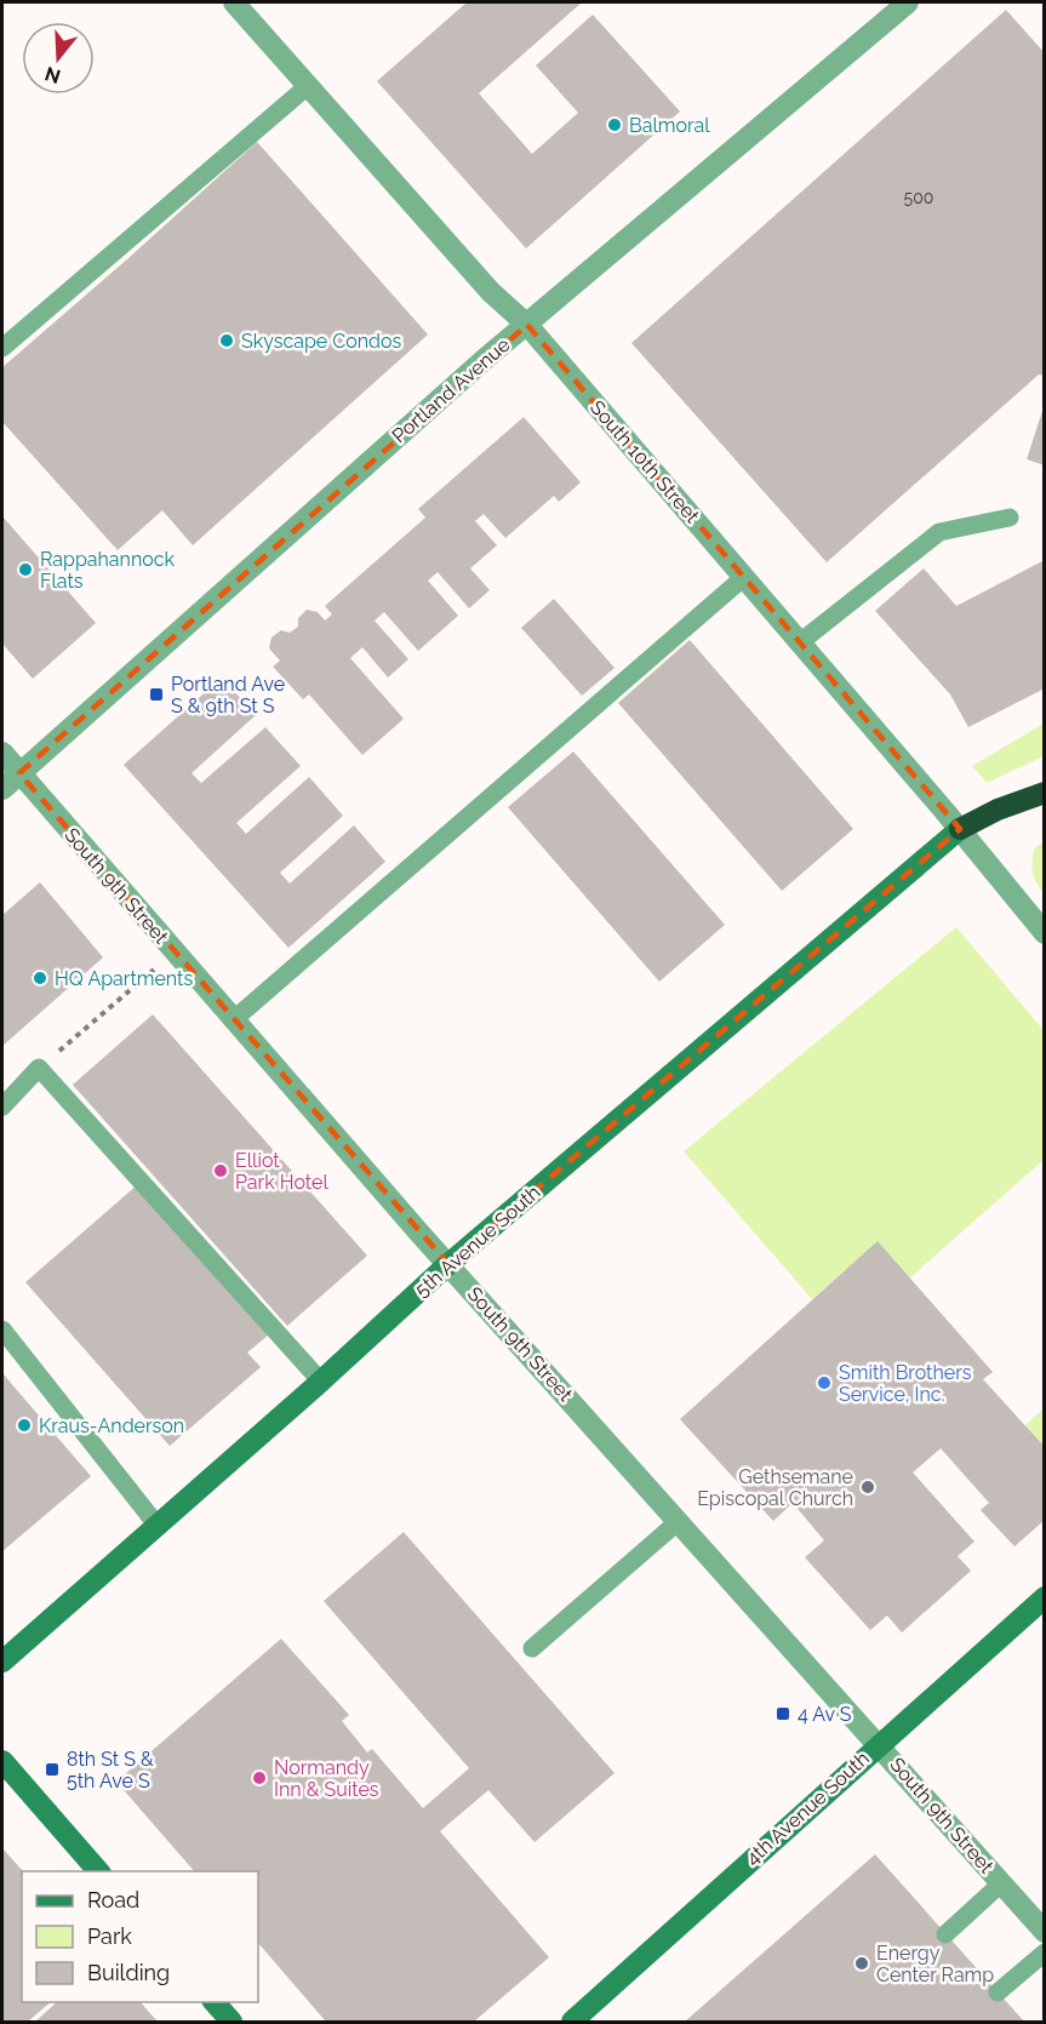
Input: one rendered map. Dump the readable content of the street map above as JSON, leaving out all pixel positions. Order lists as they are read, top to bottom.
{
  "streets": {
    "main road": ["5th Avenue South", "4th Avenue South"],
    "street": ["Portland Avenue", "South 10th Street", "South 9th Street"]
  },
  "crossings": [
    ["Portland Avenue", "South 10th Street"],
    ["Portland Avenue", "South 9th Street"],
    ["South 10th Street", "5th Avenue South"],
    ["South 9th Street", "5th Avenue South"],
    ["South 9th Street", "4th Avenue South"]
  ],
  "places": {
    "other": [
      "Balmoral",
      "Skyscape Condos",
      "Rappahannock Flats",
      "HQ Apartments",
      "Elliot Park Hotel",
      "Smith Brothers Service, Inc.",
      "Kraus-Anderson",
      "Gethsemane Episcopal Church",
      "Normandy Inn & Suites",
      "Energy Center Ramp"
    ],
    "transit": ["Portland Ave S & 9th St S", "4 Av S", "8th St S & 5th Ave S"]
  },
  "house_numbers": ["500"],
  "legend": ["Road", "Park", "Building"],
  "north": "bottom"
}
